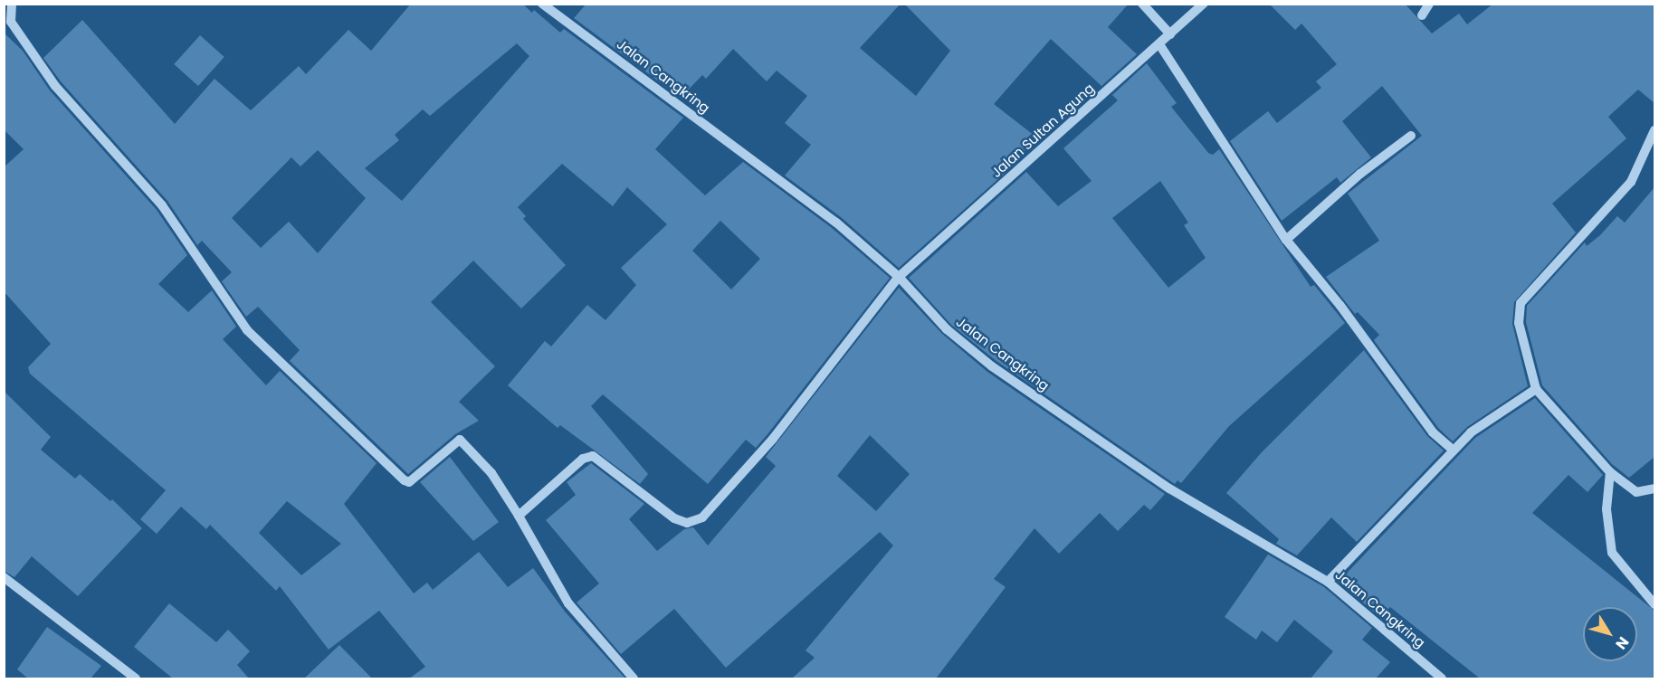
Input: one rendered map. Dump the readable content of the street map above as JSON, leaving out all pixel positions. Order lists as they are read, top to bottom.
{
  "streets": {
    "street": ["Jalan Cangkring", "Jalan Sultan Agung"]
  },
  "crossings": [
    ["Jalan Cangkring", "Jalan Sultan Agung"]
  ],
  "north": "bottom right"
}
